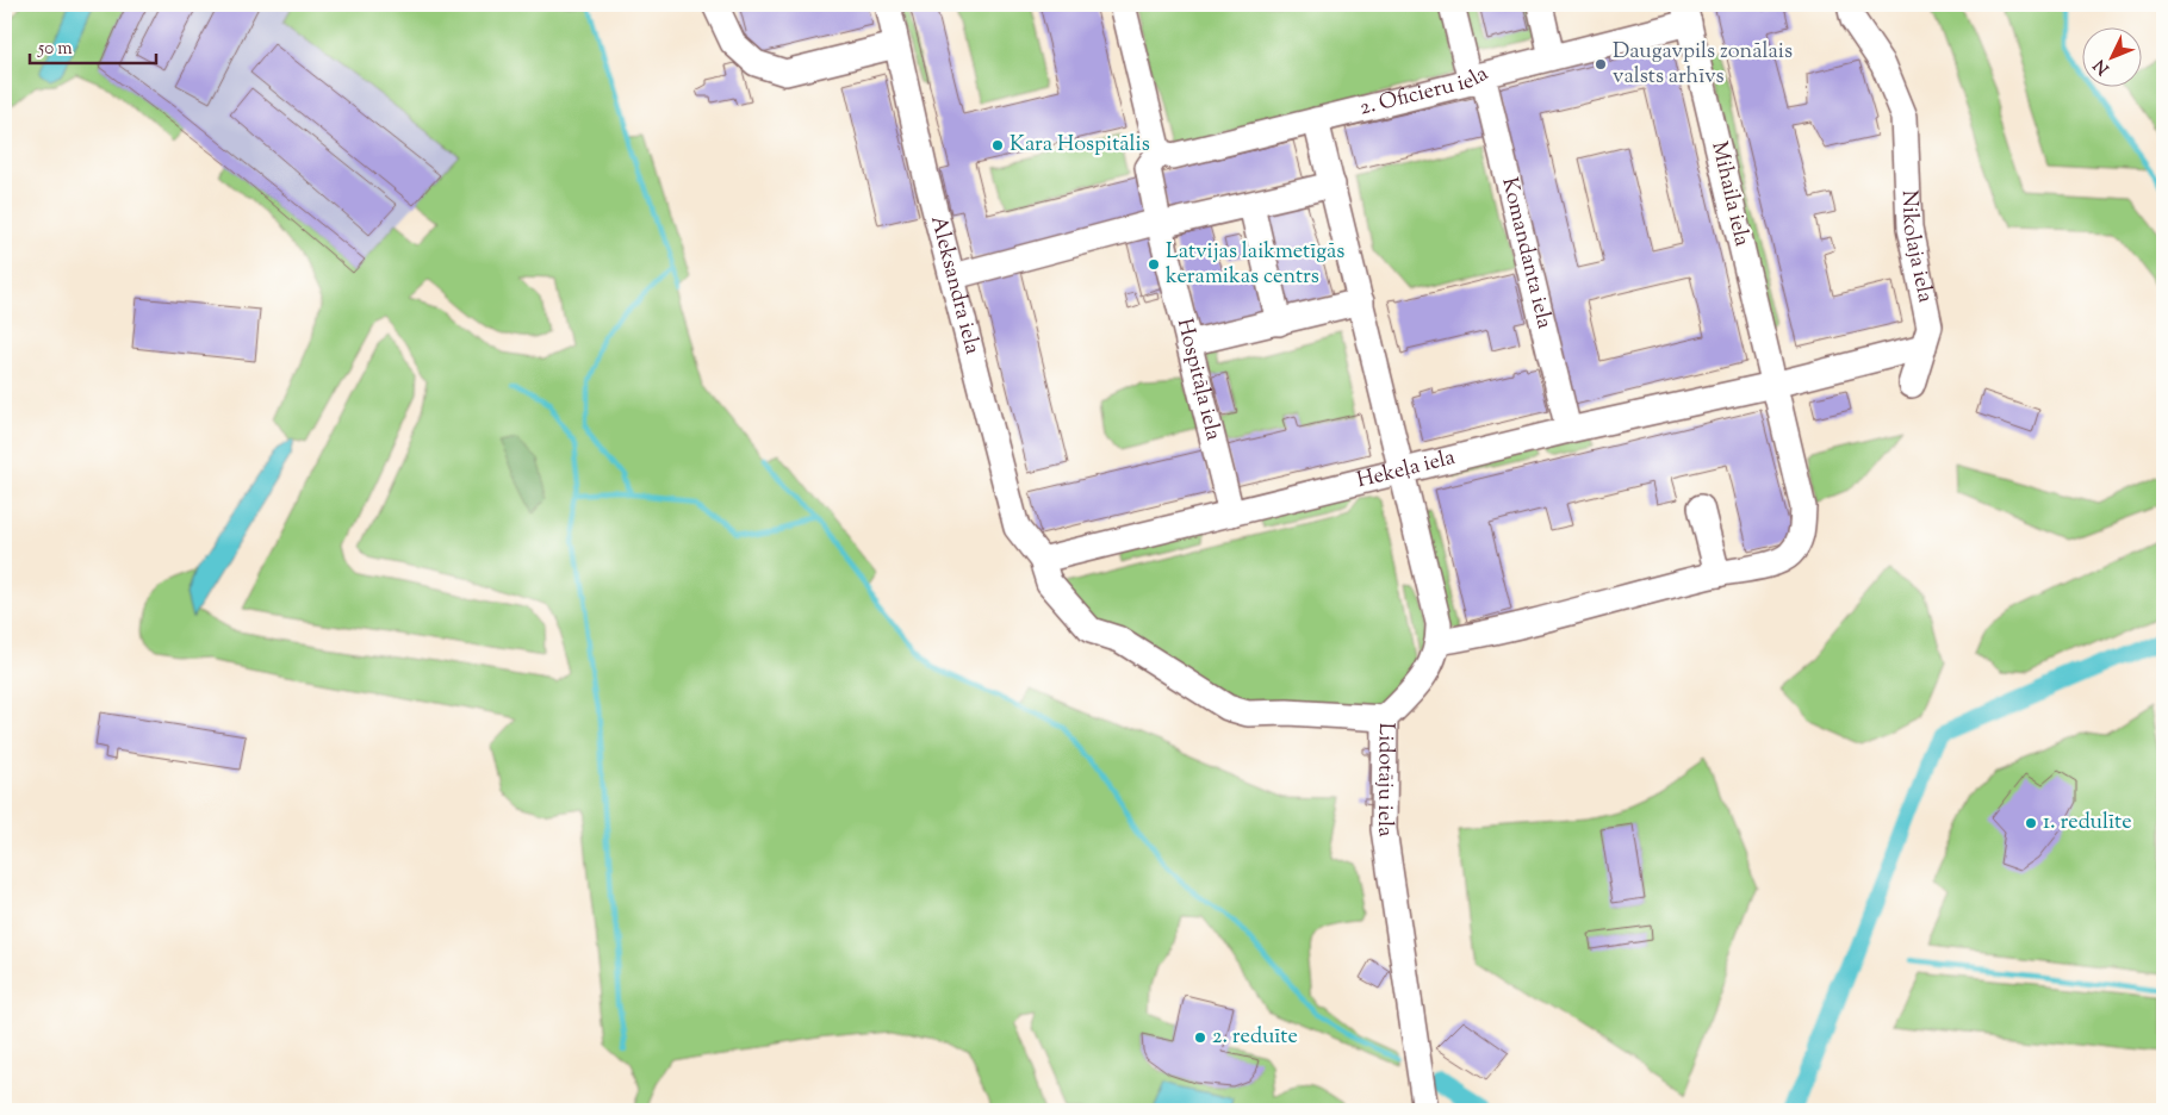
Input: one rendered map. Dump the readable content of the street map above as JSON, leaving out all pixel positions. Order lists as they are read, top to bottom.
{
  "streets": {
    "street": [
      "2. Oficieru iela",
      "Mihaila iela",
      "Nikolaja iela",
      "Komandanta iela",
      "Aleksandra iela",
      "Hospitāļa iela",
      "Hekeļa iela",
      "Lidotāju iela"
    ]
  },
  "crossings": [
    ["2. Oficieru iela", "Mihaila iela"],
    ["2. Oficieru iela", "Komandanta iela"],
    ["2. Oficieru iela", "Hospitāļa iela"],
    ["2. Oficieru iela", "Lidotāju iela"],
    ["Mihaila iela", "Hekeļa iela"],
    ["Mihaila iela", "Lidotāju iela"],
    ["Komandanta iela", "Hekeļa iela"],
    ["Aleksandra iela", "Hekeļa iela"],
    ["Aleksandra iela", "Lidotāju iela"],
    ["Hospitāļa iela", "Hekeļa iela"],
    ["Hekeļa iela", "Lidotāju iela"]
  ],
  "places": [
    "Daugavpils zonālais valsts arhīvs",
    "Kara Hospitālis",
    "Latvijas laikmetīgās keramikas centrs",
    "1. redulīte",
    "2. reduīte"
  ],
  "scale_bar": "50 m",
  "north": "bottom left"
}
